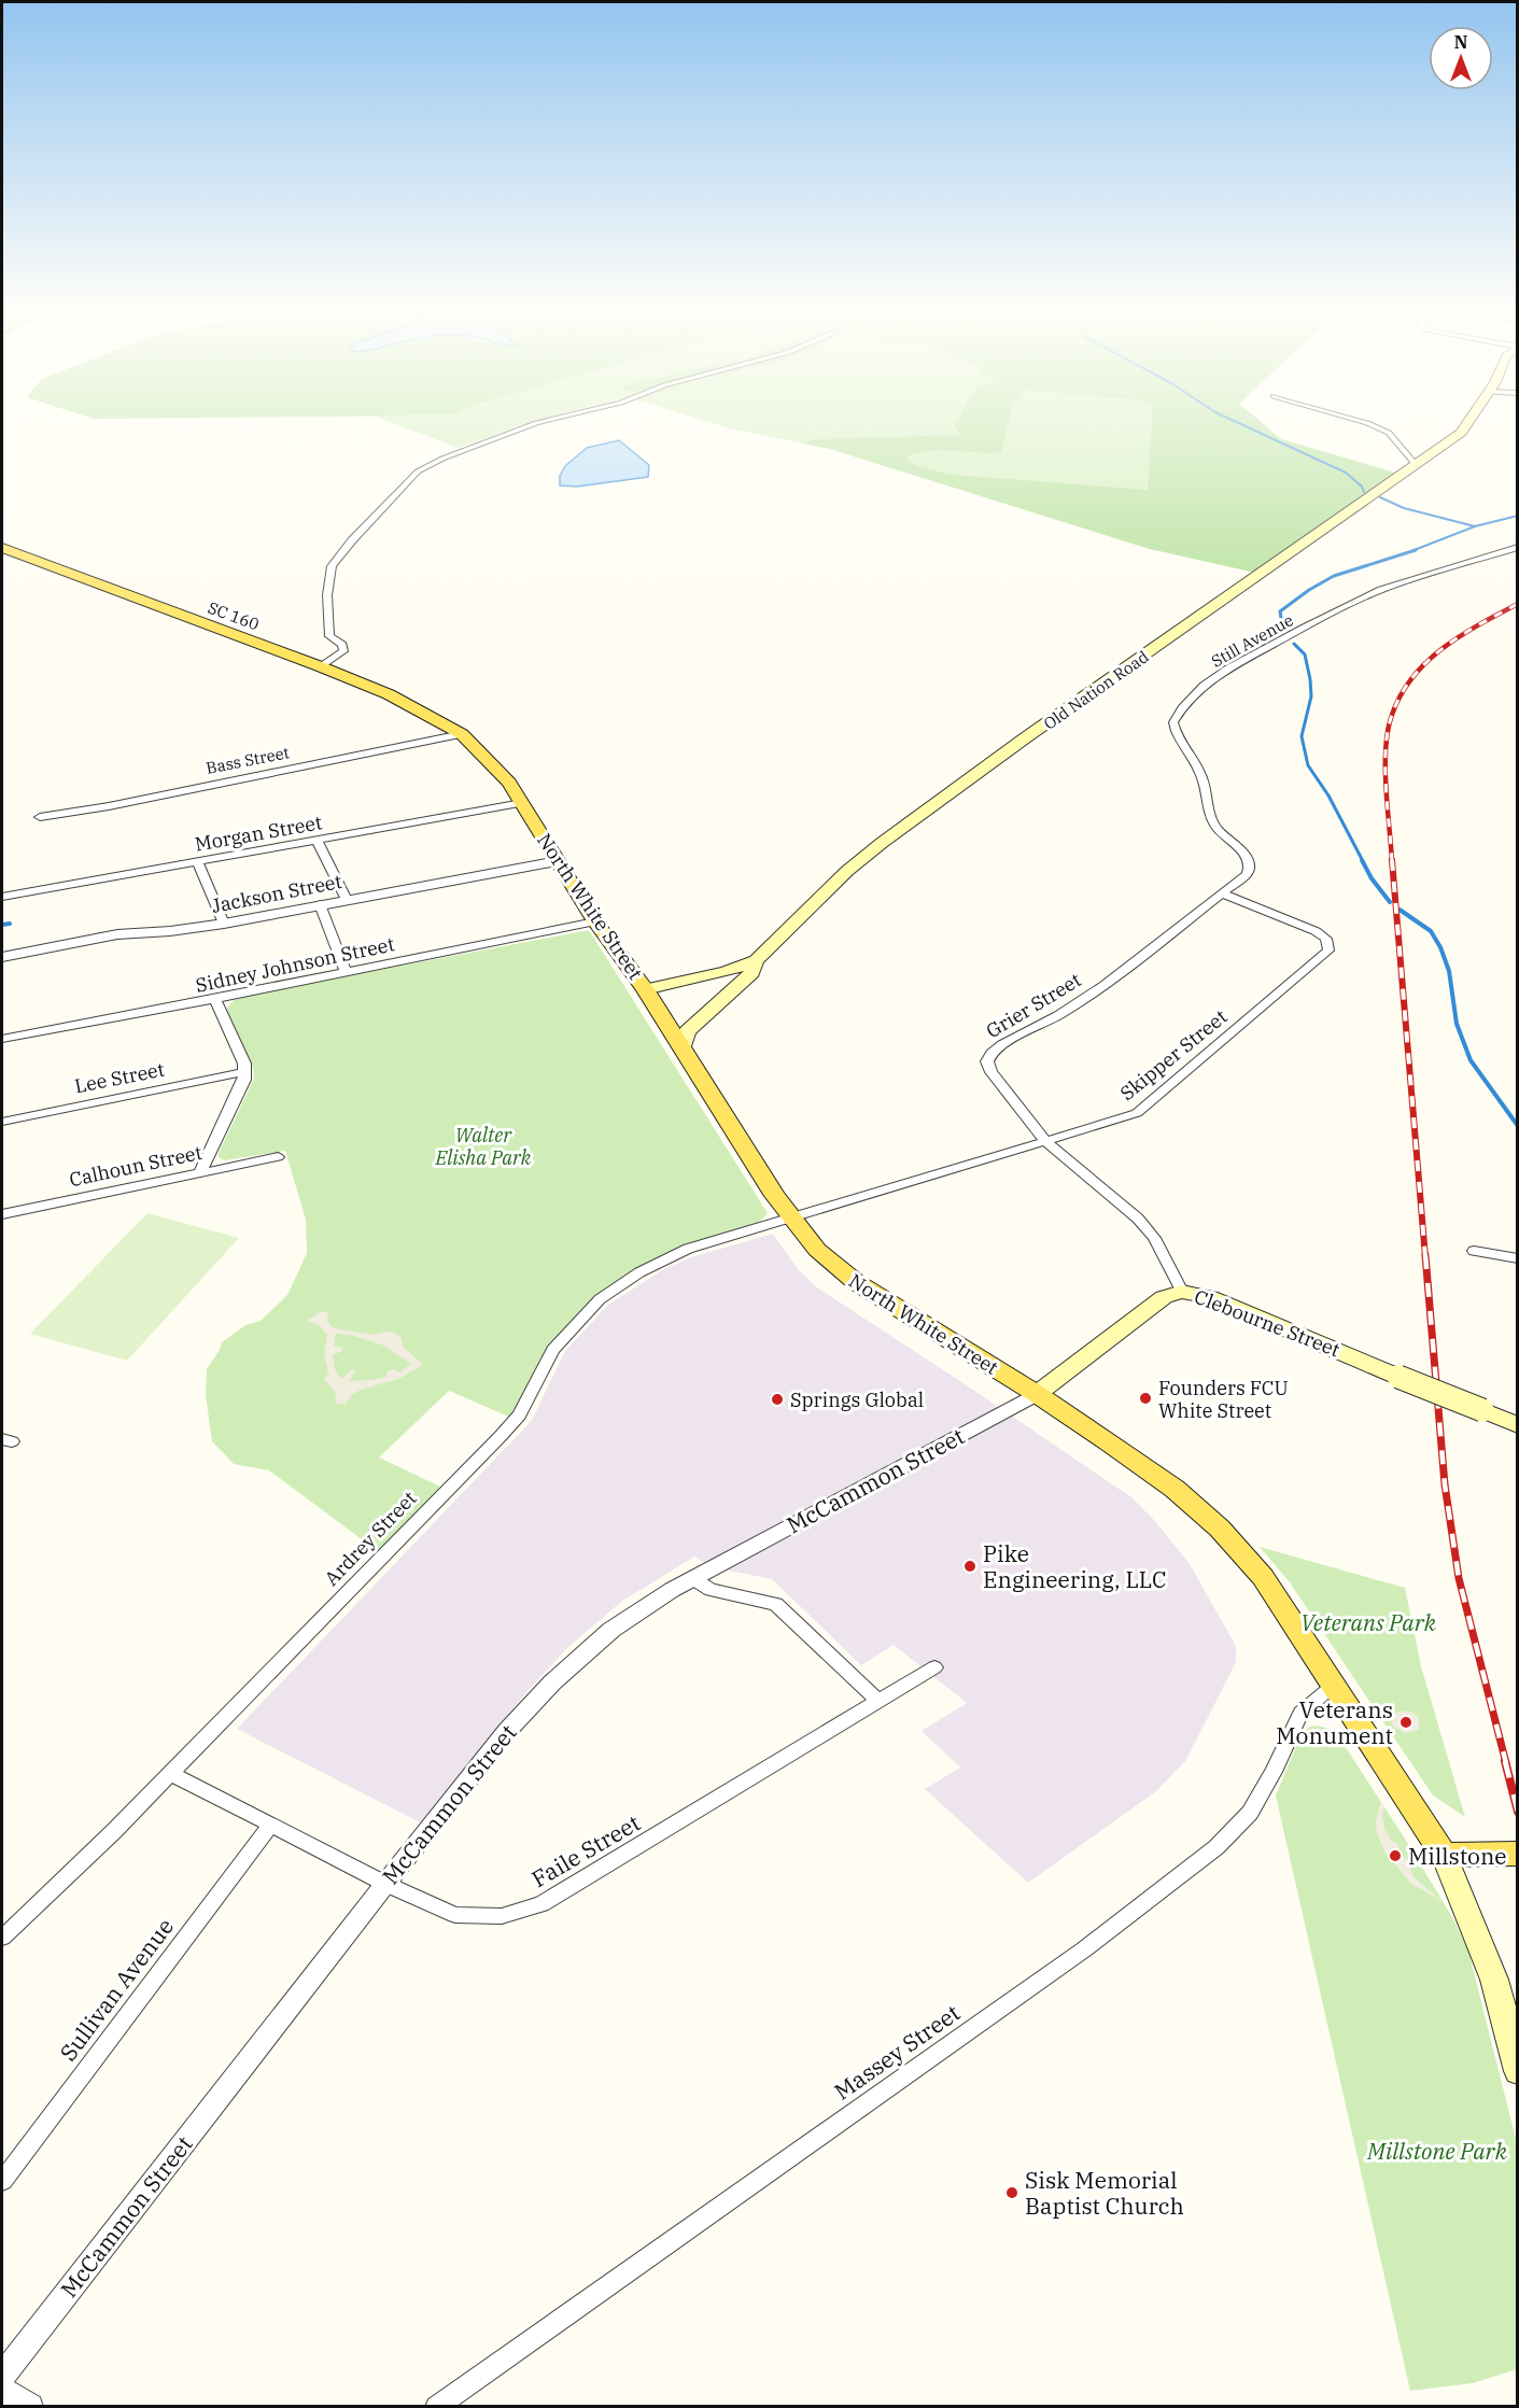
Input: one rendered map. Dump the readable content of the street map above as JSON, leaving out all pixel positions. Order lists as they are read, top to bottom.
{
  "streets": {
    "main road": [
      "SC 160",
      "Old Nation Road",
      "North White Street",
      "Clebourne Street"
    ],
    "street": [
      "Still Avenue",
      "Bass Street",
      "Morgan Street",
      "Jackson Street",
      "Sidney Johnson Street",
      "Grier Street",
      "Skipper Street",
      "Lee Street",
      "Calhoun Street",
      "McCammon Street",
      "Ardrey Street",
      "Faile Street",
      "Sullivan Avenue",
      "Massey Street"
    ]
  },
  "crossings": [
    ["SC 160", "Bass Street"],
    ["SC 160", "North White Street"],
    ["Still Avenue", "Grier Street"],
    ["Still Avenue", "Skipper Street"],
    ["Old Nation Road", "North White Street"],
    ["Bass Street", "North White Street"],
    ["Morgan Street", "North White Street"],
    ["Jackson Street", "North White Street"],
    ["North White Street", "Sidney Johnson Street"],
    ["North White Street", "Skipper Street"],
    ["North White Street", "Clebourne Street"],
    ["North White Street", "McCammon Street"],
    ["North White Street", "Ardrey Street"],
    ["North White Street", "Massey Street"],
    ["Grier Street", "Skipper Street"],
    ["Grier Street", "Clebourne Street"],
    ["Skipper Street", "Ardrey Street"],
    ["Clebourne Street", "McCammon Street"],
    ["McCammon Street", "Faile Street"],
    ["Ardrey Street", "Faile Street"],
    ["Faile Street", "Sullivan Avenue"]
  ],
  "parks": ["Walter Elisha Park", "Veterans Park", "Millstone Park"],
  "places": [
    "Founders FCU White Street",
    "Springs Global",
    "Pike Engineering, LLC",
    "Veterans Monument",
    "Millstone",
    "Sisk Memorial Baptist Church"
  ],
  "north": "top"
}
